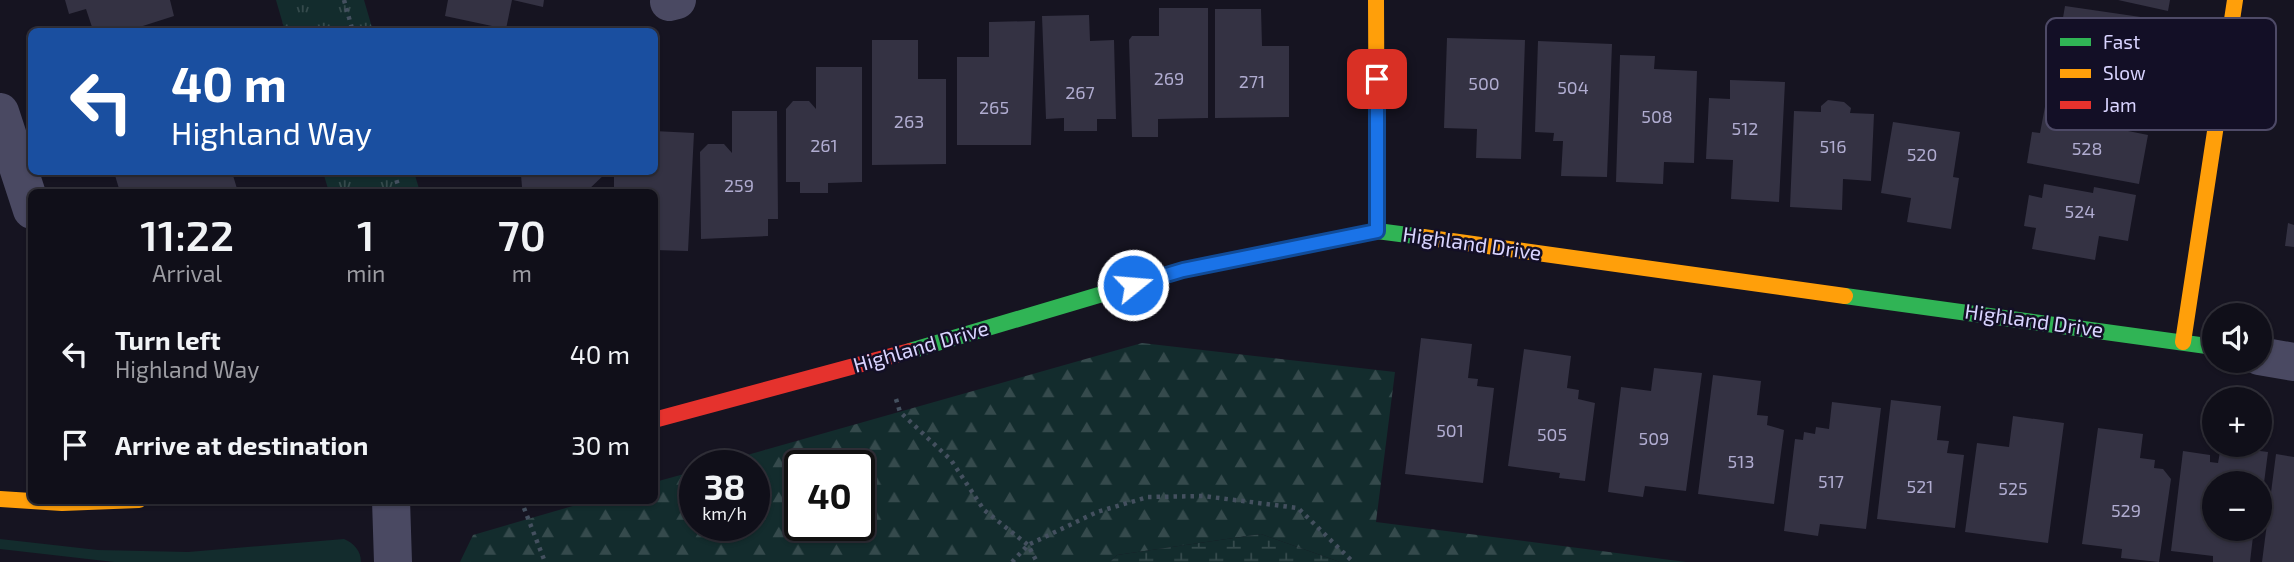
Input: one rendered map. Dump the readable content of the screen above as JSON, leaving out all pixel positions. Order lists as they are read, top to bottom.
{
  "streets": {
    "street": ["Highland Drive"]
  },
  "house_numbers": [
    "269",
    "271",
    "500",
    "504",
    "267",
    "265",
    "508",
    "263",
    "512",
    "261",
    "516",
    "528",
    "520",
    "259",
    "524",
    "501",
    "505",
    "509",
    "513",
    "517",
    "521",
    "525",
    "529"
  ],
  "legend": ["Fast", "Slow", "Jam"],
  "page": {
    "turn": ["40 m", "Highland Way"],
    "eta": [
      "11:22",
      "Arrival",
      "1",
      "min",
      "70",
      "m"
    ],
    "map_buttons": ["+", "−"],
    "list": [
      {
        "name": "Turn left",
        "note": "Highland Way",
        "value": "40 m"
      },
      {
        "name": "Arrive at destination",
        "value": "30 m"
      }
    ],
    "speed": "38 km/h",
    "limit": "40"
  }
}
